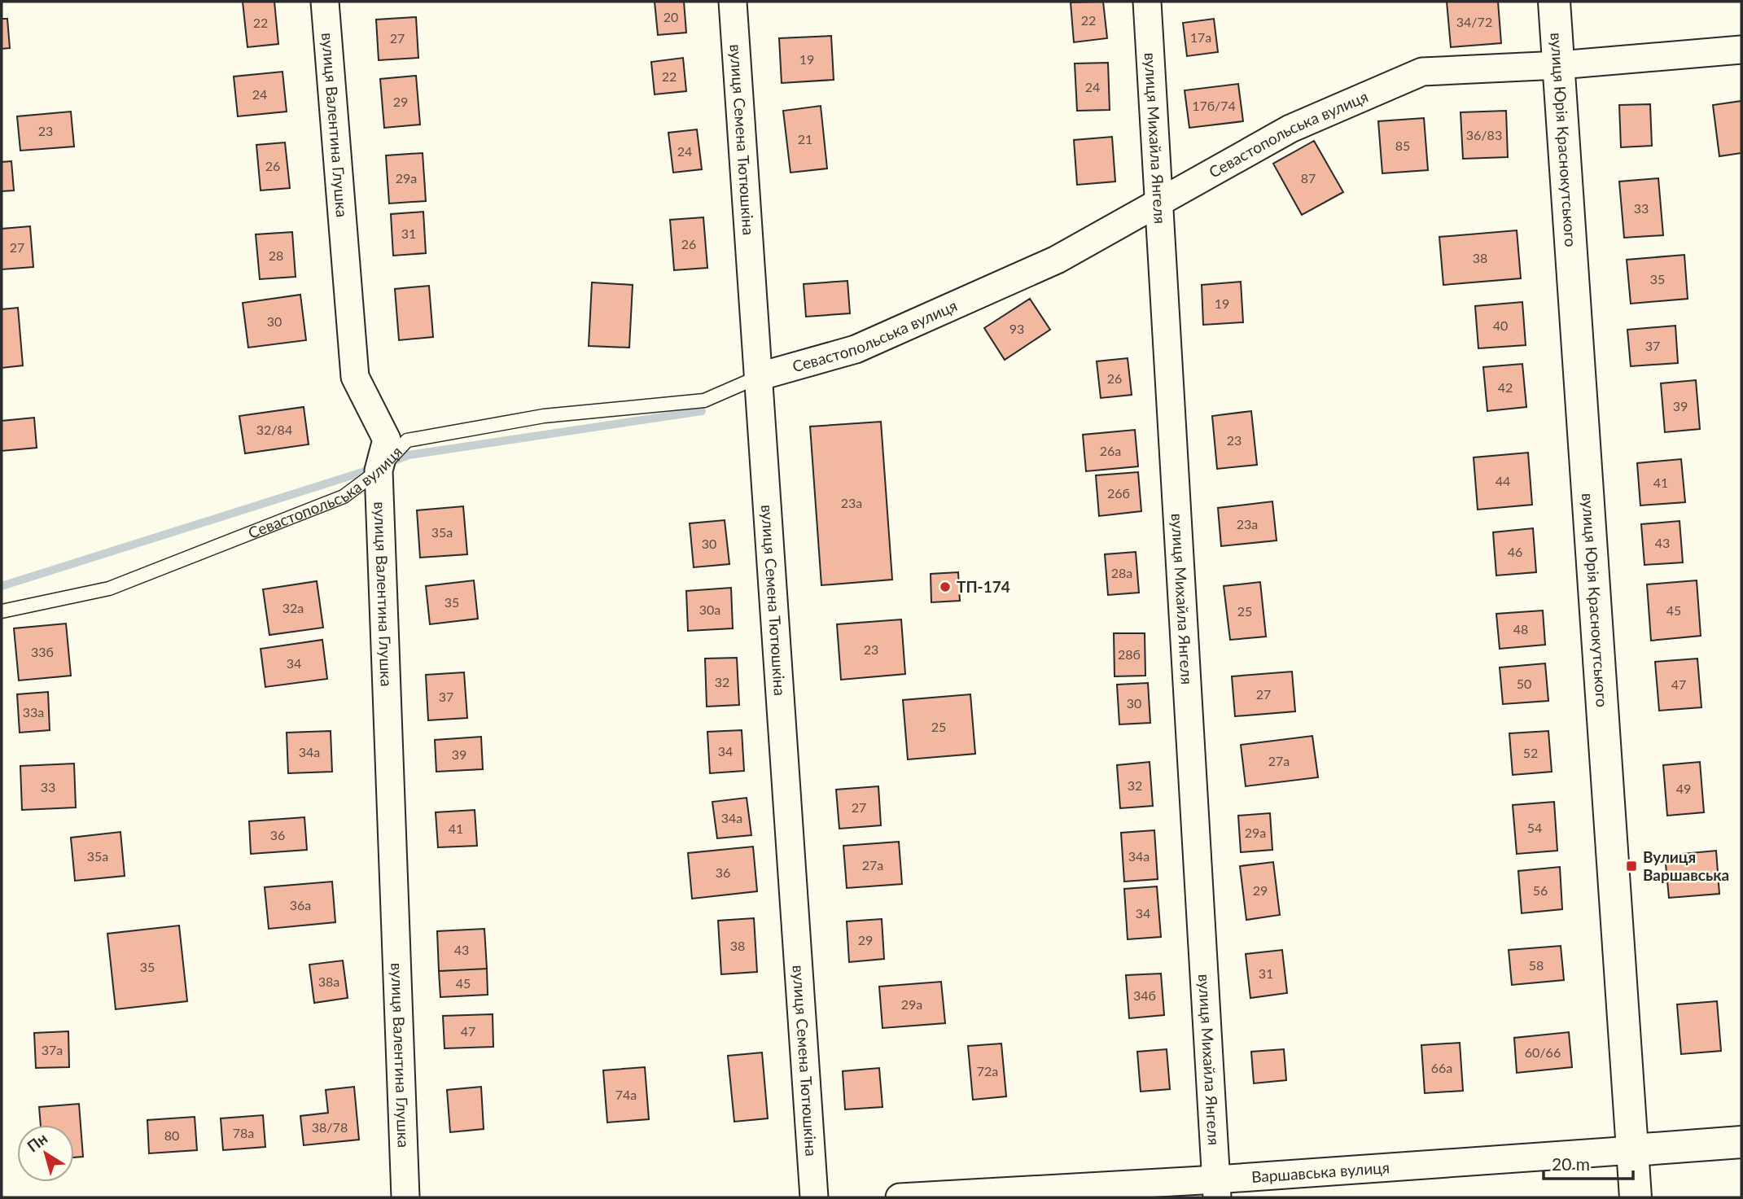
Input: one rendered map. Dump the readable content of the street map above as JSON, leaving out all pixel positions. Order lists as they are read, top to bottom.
{
  "streets": {
    "street": [
      "вулиця Валентина Глушка",
      "Севастопольська вулиця",
      "вулиця Михайла Янгеля",
      "вулиця Семена Тютюшкіна",
      "вулиця Юрія Краснокутського",
      "Варшавська вулиця"
    ]
  },
  "crossings": [
    ["вулиця Валентина Глушка", "Севастопольська вулиця"],
    ["Севастопольська вулиця", "вулиця Михайла Янгеля"],
    ["Севастопольська вулиця", "вулиця Семена Тютюшкіна"],
    ["Севастопольська вулиця", "вулиця Юрія Краснокутського"],
    ["вулиця Михайла Янгеля", "Варшавська вулиця"],
    ["вулиця Юрія Краснокутського", "Варшавська вулиця"]
  ],
  "places": {
    "other": ["ТП-174"],
    "transit": ["Вулиця Варшавська"]
  },
  "house_numbers": [
    "20",
    "22",
    "34/72",
    "22",
    "17а",
    "27",
    "19",
    "22",
    "24",
    "24",
    "29",
    "17б/74",
    "23",
    "36/83",
    "21",
    "85",
    "24",
    "26",
    "29а",
    "87",
    "33",
    "31",
    "26",
    "27",
    "28",
    "38",
    "35",
    "19",
    "30",
    "40",
    "93",
    "37",
    "26",
    "42",
    "39",
    "32/84",
    "23",
    "26а",
    "44",
    "41",
    "26б",
    "23а",
    "23а",
    "35а",
    "43",
    "30",
    "46",
    "28а",
    "35",
    "32а",
    "30а",
    "45",
    "25",
    "48",
    "23",
    "33б",
    "28б",
    "34",
    "32",
    "50",
    "47",
    "27",
    "37",
    "30",
    "33а",
    "25",
    "34",
    "34а",
    "52",
    "39",
    "27а",
    "32",
    "33",
    "49",
    "27",
    "34а",
    "54",
    "41",
    "29а",
    "36",
    "35а",
    "34а",
    "27а",
    "36",
    "29",
    "56",
    "36а",
    "34",
    "29",
    "38",
    "43",
    "58",
    "35",
    "31",
    "38а",
    "45",
    "34б",
    "29а",
    "47",
    "37а",
    "60/66",
    "66а",
    "72а",
    "74а",
    "38/78",
    "78а",
    "80"
  ],
  "scale_bar": "20 m",
  "north": "top left"
}
